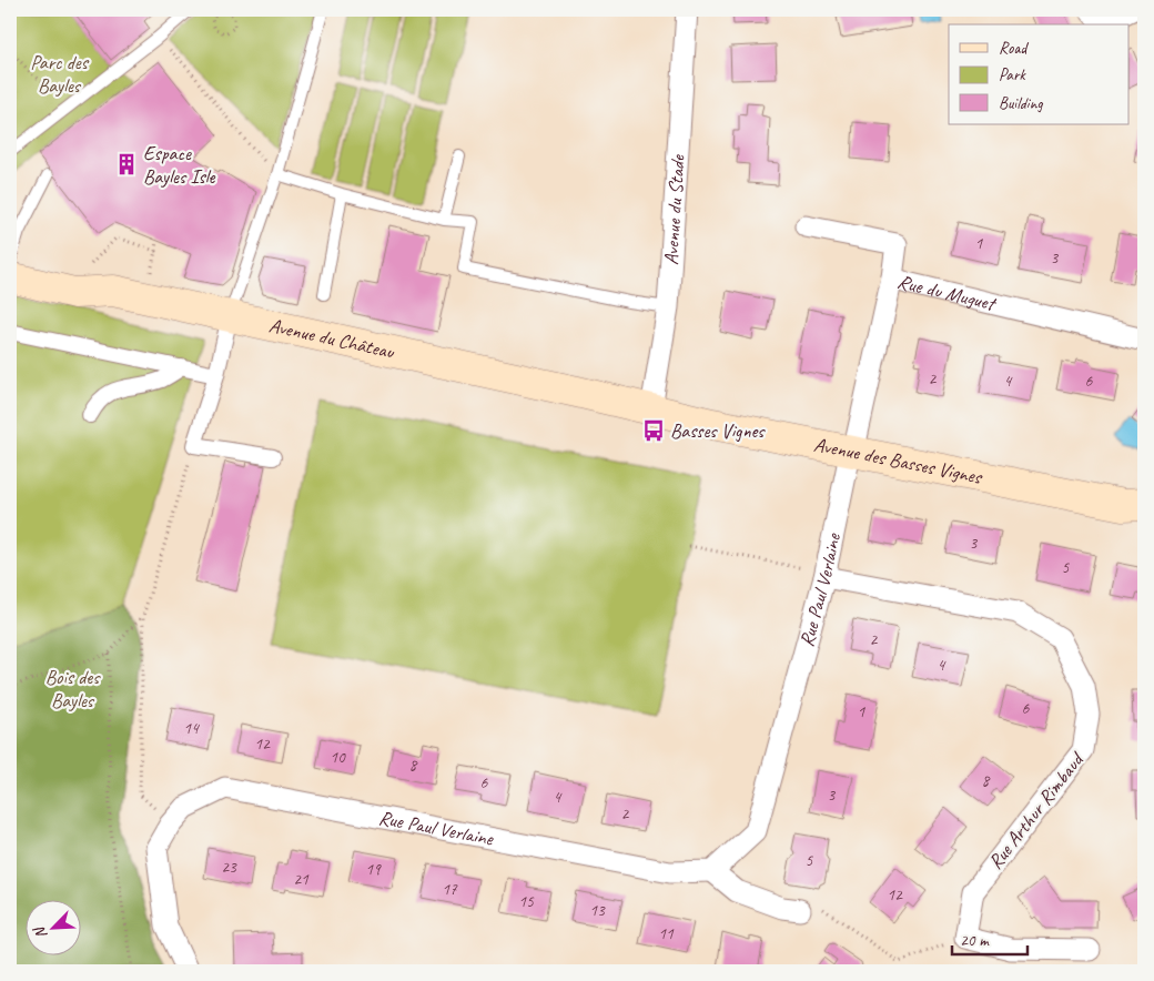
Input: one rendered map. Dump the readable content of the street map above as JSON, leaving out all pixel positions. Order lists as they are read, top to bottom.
{
  "streets": {
    "main road": ["Avenue du Château", "Avenue des Basses Vignes"],
    "street": [
      "Avenue du Stade",
      "Rue du Muguet",
      "Rue Paul Verlaine",
      "Rue Arthur Rimbaud"
    ]
  },
  "crossings": [
    ["Avenue du Stade", "Avenue du Château"],
    ["Avenue du Stade", "Avenue des Basses Vignes"],
    ["Rue du Muguet", "Avenue des Basses Vignes"],
    ["Rue du Muguet", "Rue Paul Verlaine"],
    ["Avenue du Château", "Avenue des Basses Vignes"],
    ["Avenue des Basses Vignes", "Rue Paul Verlaine"],
    ["Rue Paul Verlaine", "Rue Arthur Rimbaud"]
  ],
  "parks": ["Parc des Bayles", "Bois des Bayles"],
  "places": {
    "building": ["Espace Bayles Isle"],
    "bus stop": ["Basses Vignes"]
  },
  "house_numbers": [
    "1",
    "3",
    "2",
    "4",
    "6",
    "3",
    "5",
    "2",
    "4",
    "6",
    "1",
    "14",
    "12",
    "10",
    "8",
    "8",
    "6",
    "3",
    "4",
    "2",
    "5",
    "23",
    "19",
    "21",
    "17",
    "12",
    "15",
    "13",
    "11"
  ],
  "legend": ["Road", "Park", "Building"],
  "scale_bar": "20 m",
  "north": "bottom left"
}
